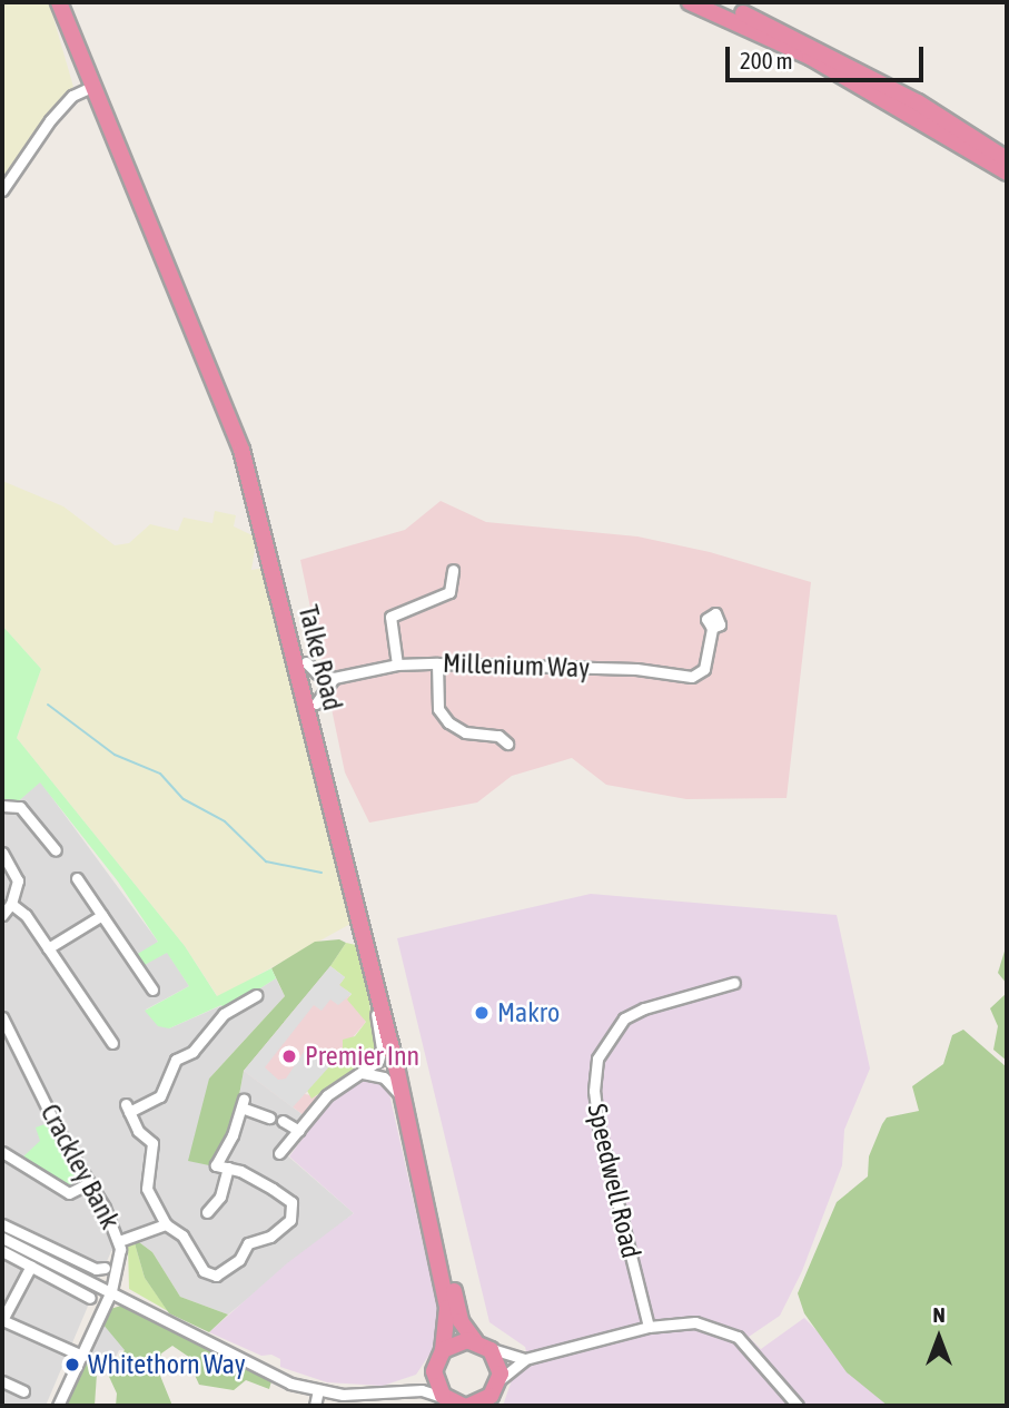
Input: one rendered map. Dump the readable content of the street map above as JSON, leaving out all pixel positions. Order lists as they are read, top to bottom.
{
  "streets": {
    "highway": ["Talke Road"],
    "street": ["Millenium Way", "Crackley Bank", "Speedwell Road"]
  },
  "places": ["Makro", "Premier Inn", "Whitethorn Way"],
  "scale_bar": "200 m",
  "north": "top"
}
